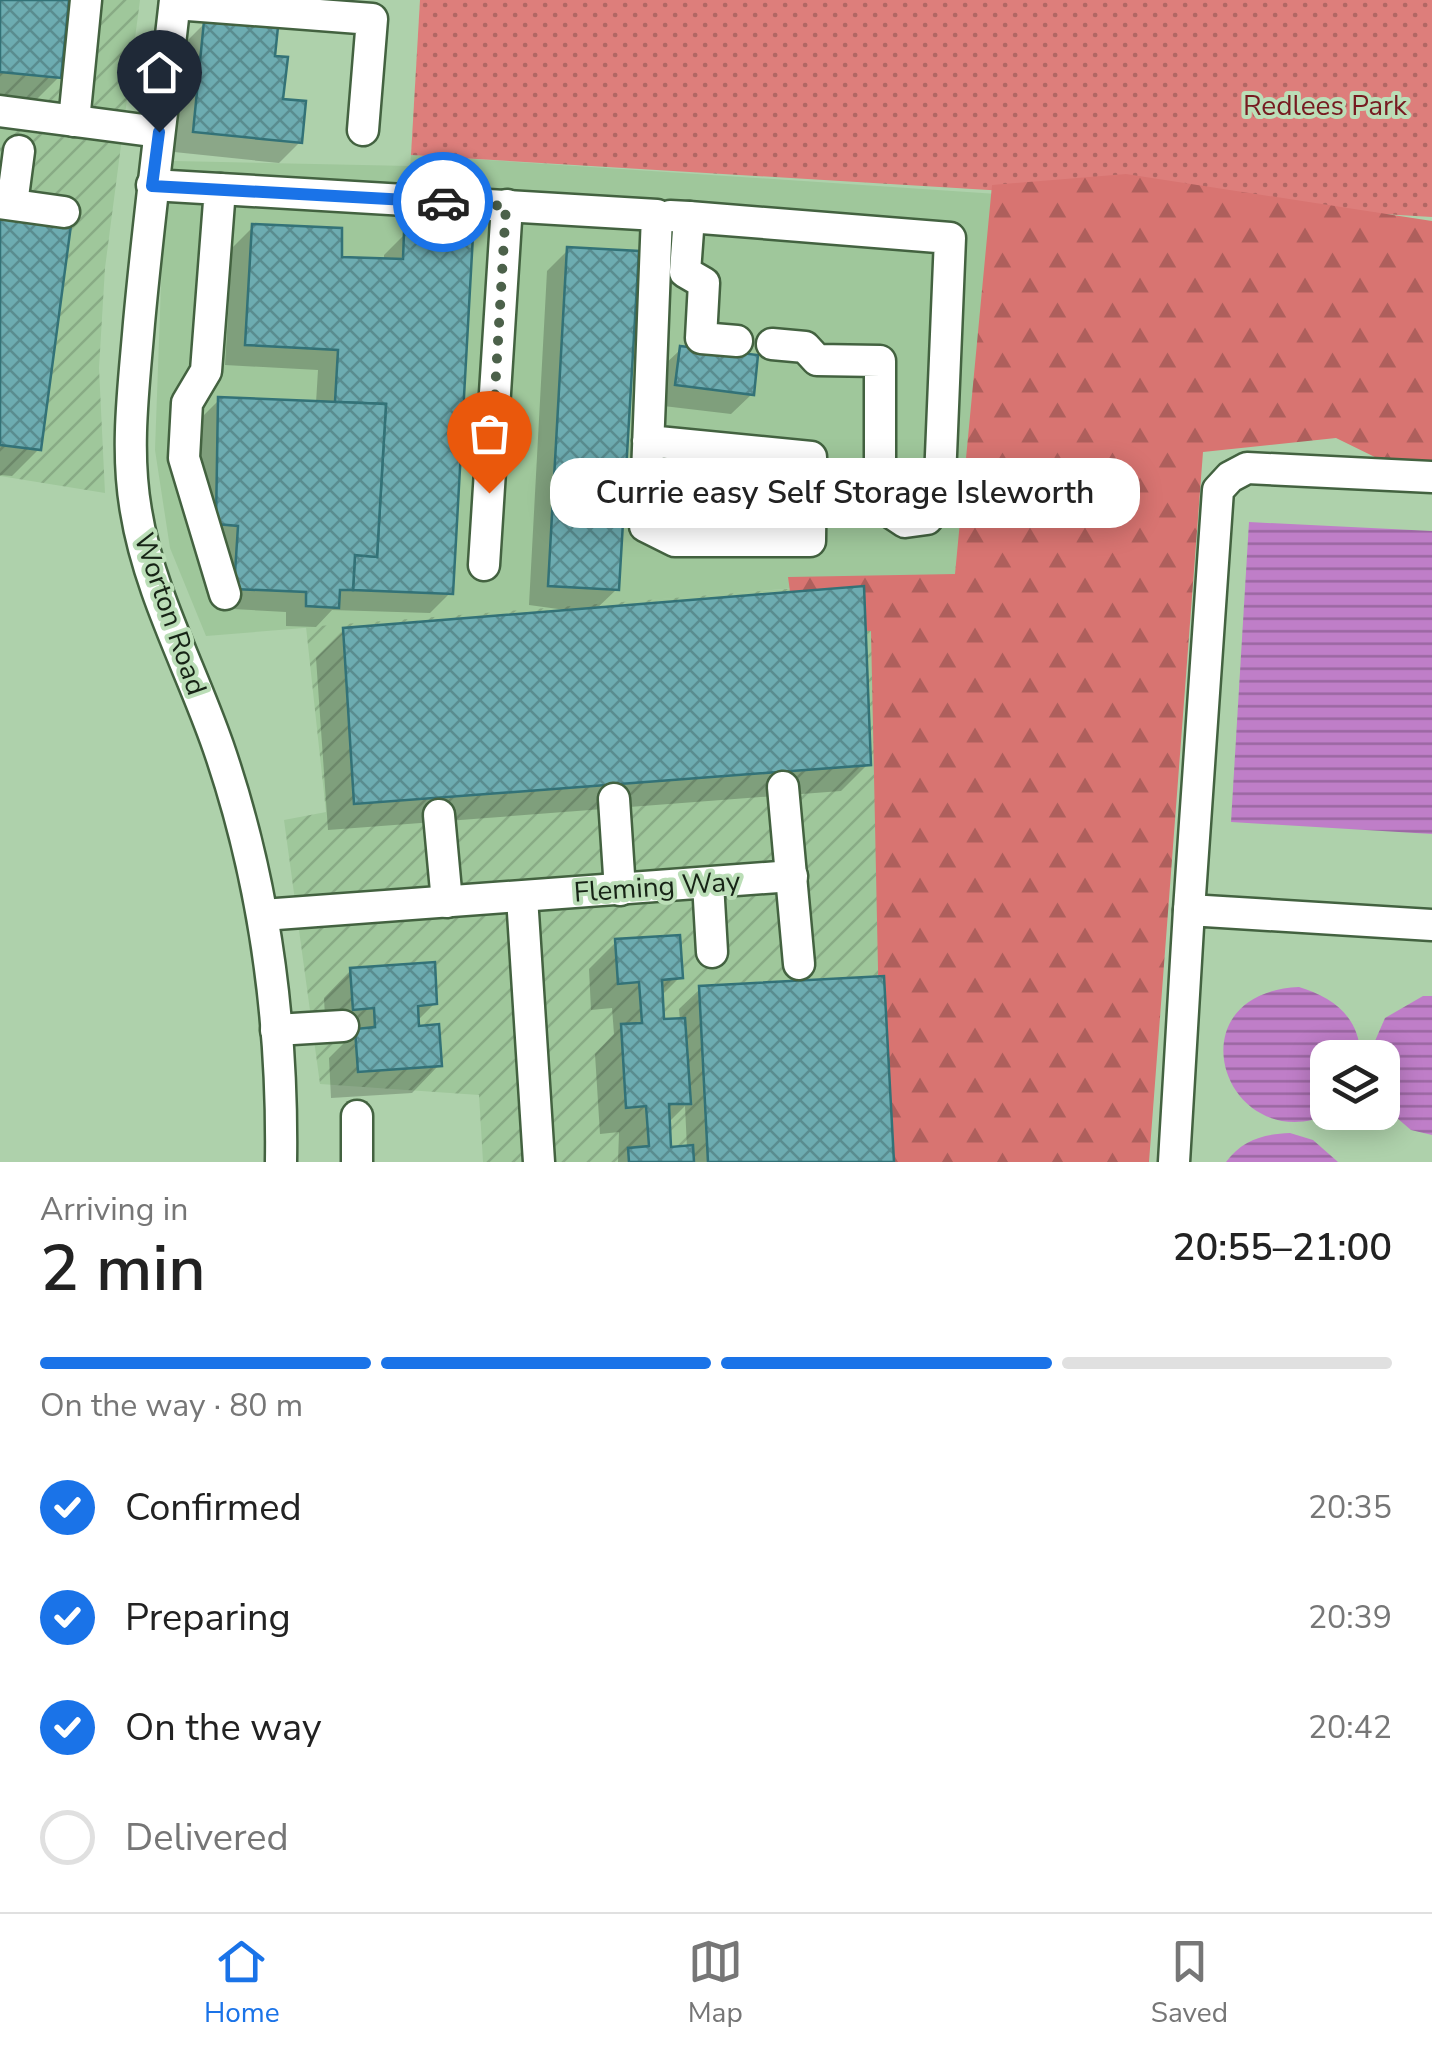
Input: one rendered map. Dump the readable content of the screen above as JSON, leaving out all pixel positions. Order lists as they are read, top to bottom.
{
  "streets": {
    "street": ["Worton Road", "Fleming Way"]
  },
  "crossings": [
    ["Worton Road", "Fleming Way"]
  ],
  "parks": ["Redlees Park"],
  "places": ["Currie easy Self Storage Isleworth"],
  "page": {
    "bubble": "Currie easy Self Storage Isleworth",
    "heading": ["2 min", "Arriving in", "20:55–21:00"],
    "bar": "On the way · 80 m",
    "list": [
      ["Confirmed", "20:35"],
      ["Preparing", "20:39"],
      ["On the way", "20:42"],
      "Delivered"
    ],
    "tabs": ["Home", "Map", "Saved"]
  }
}
